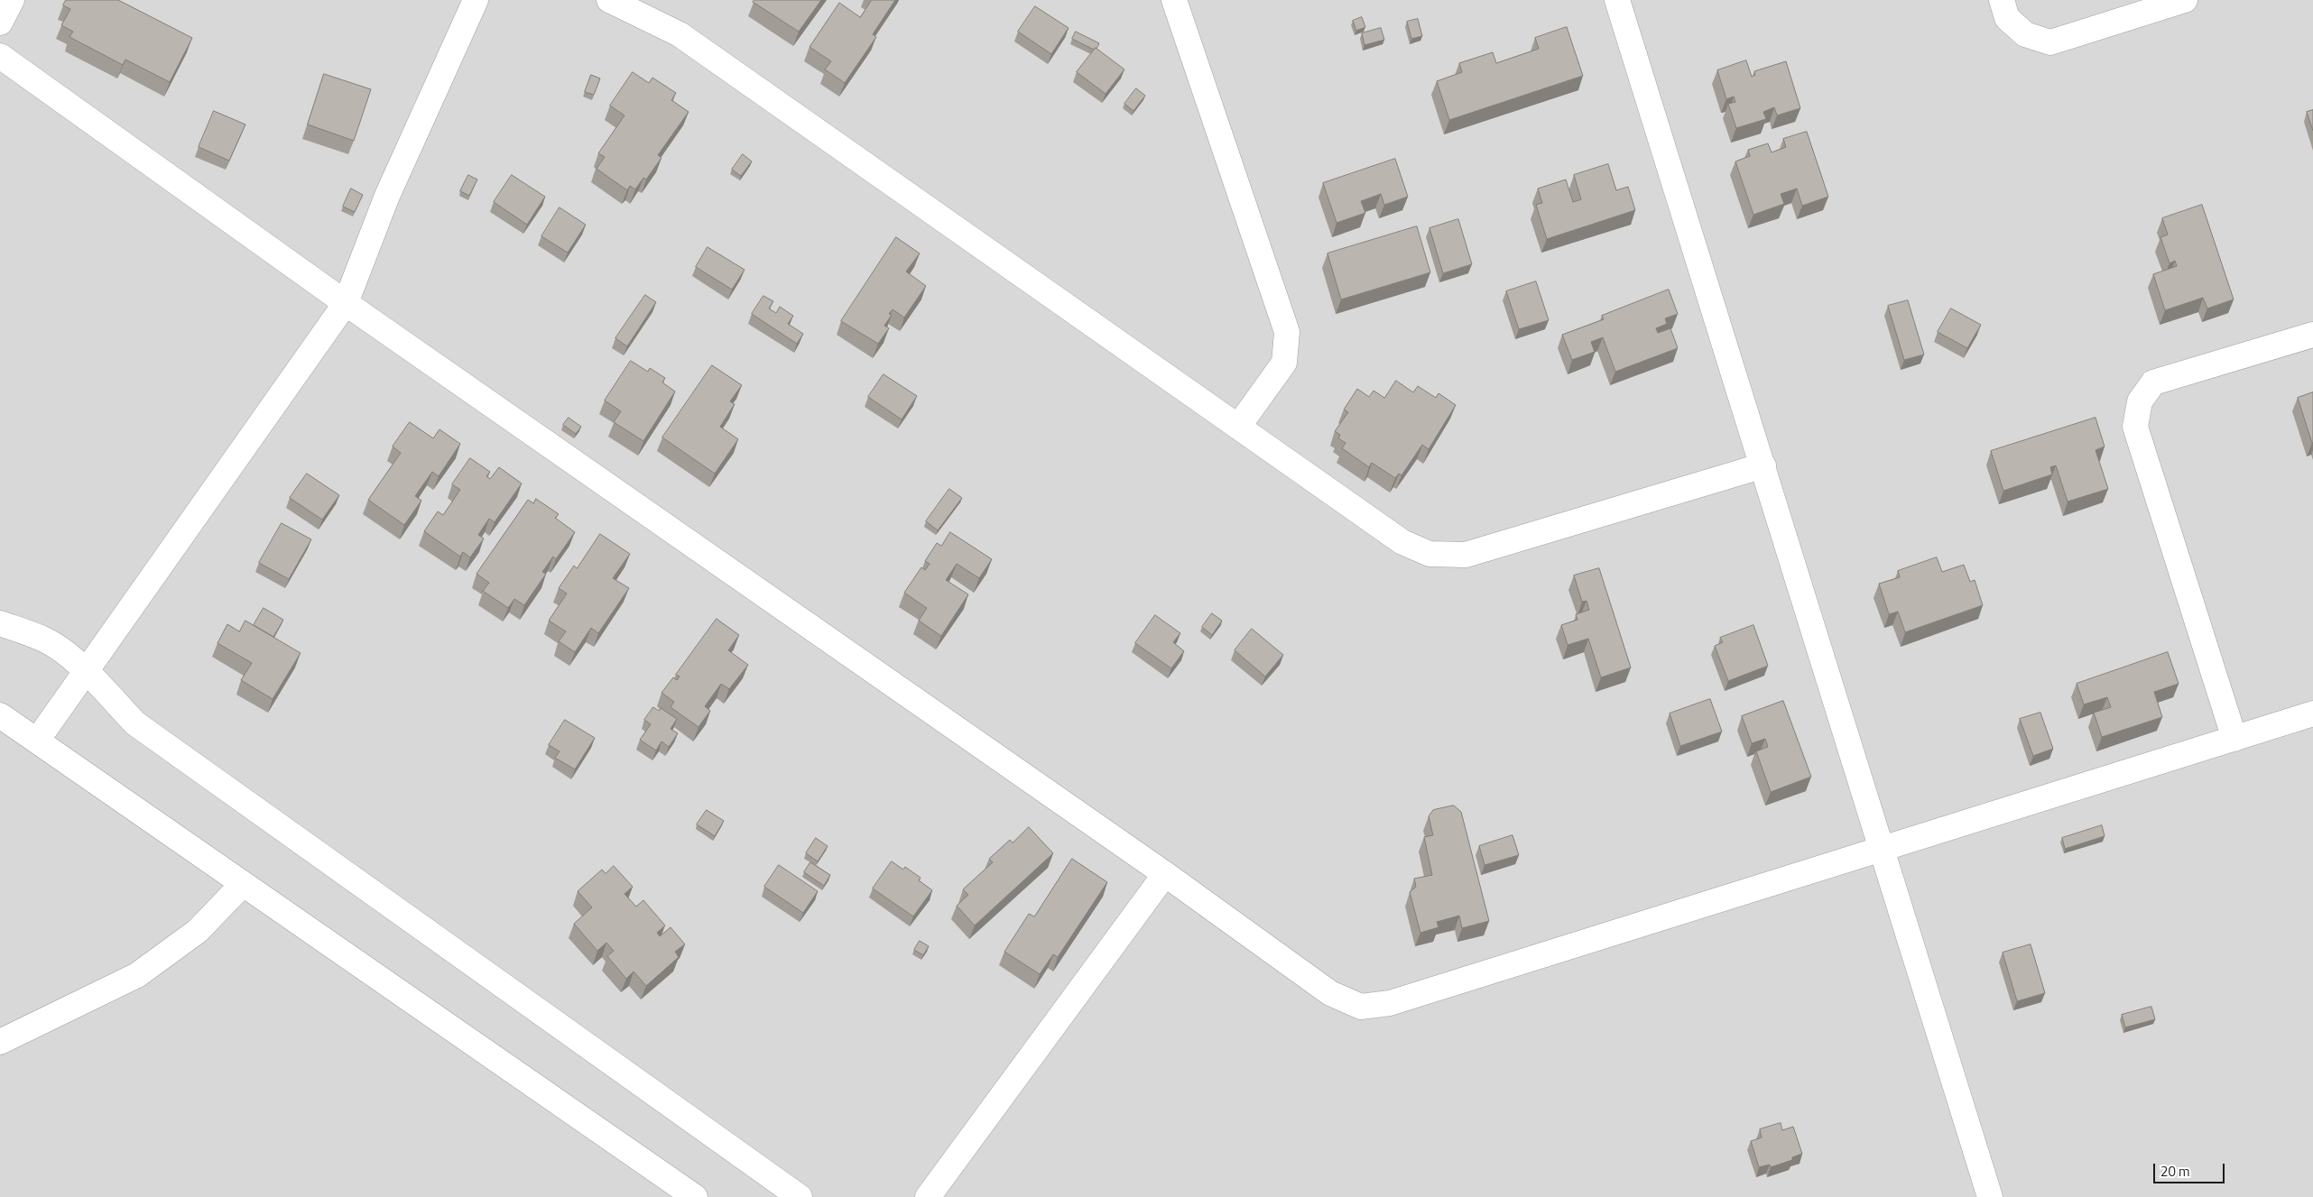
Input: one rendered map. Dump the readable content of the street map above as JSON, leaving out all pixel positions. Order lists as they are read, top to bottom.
{
  "scale_bar": "20 m"
}
